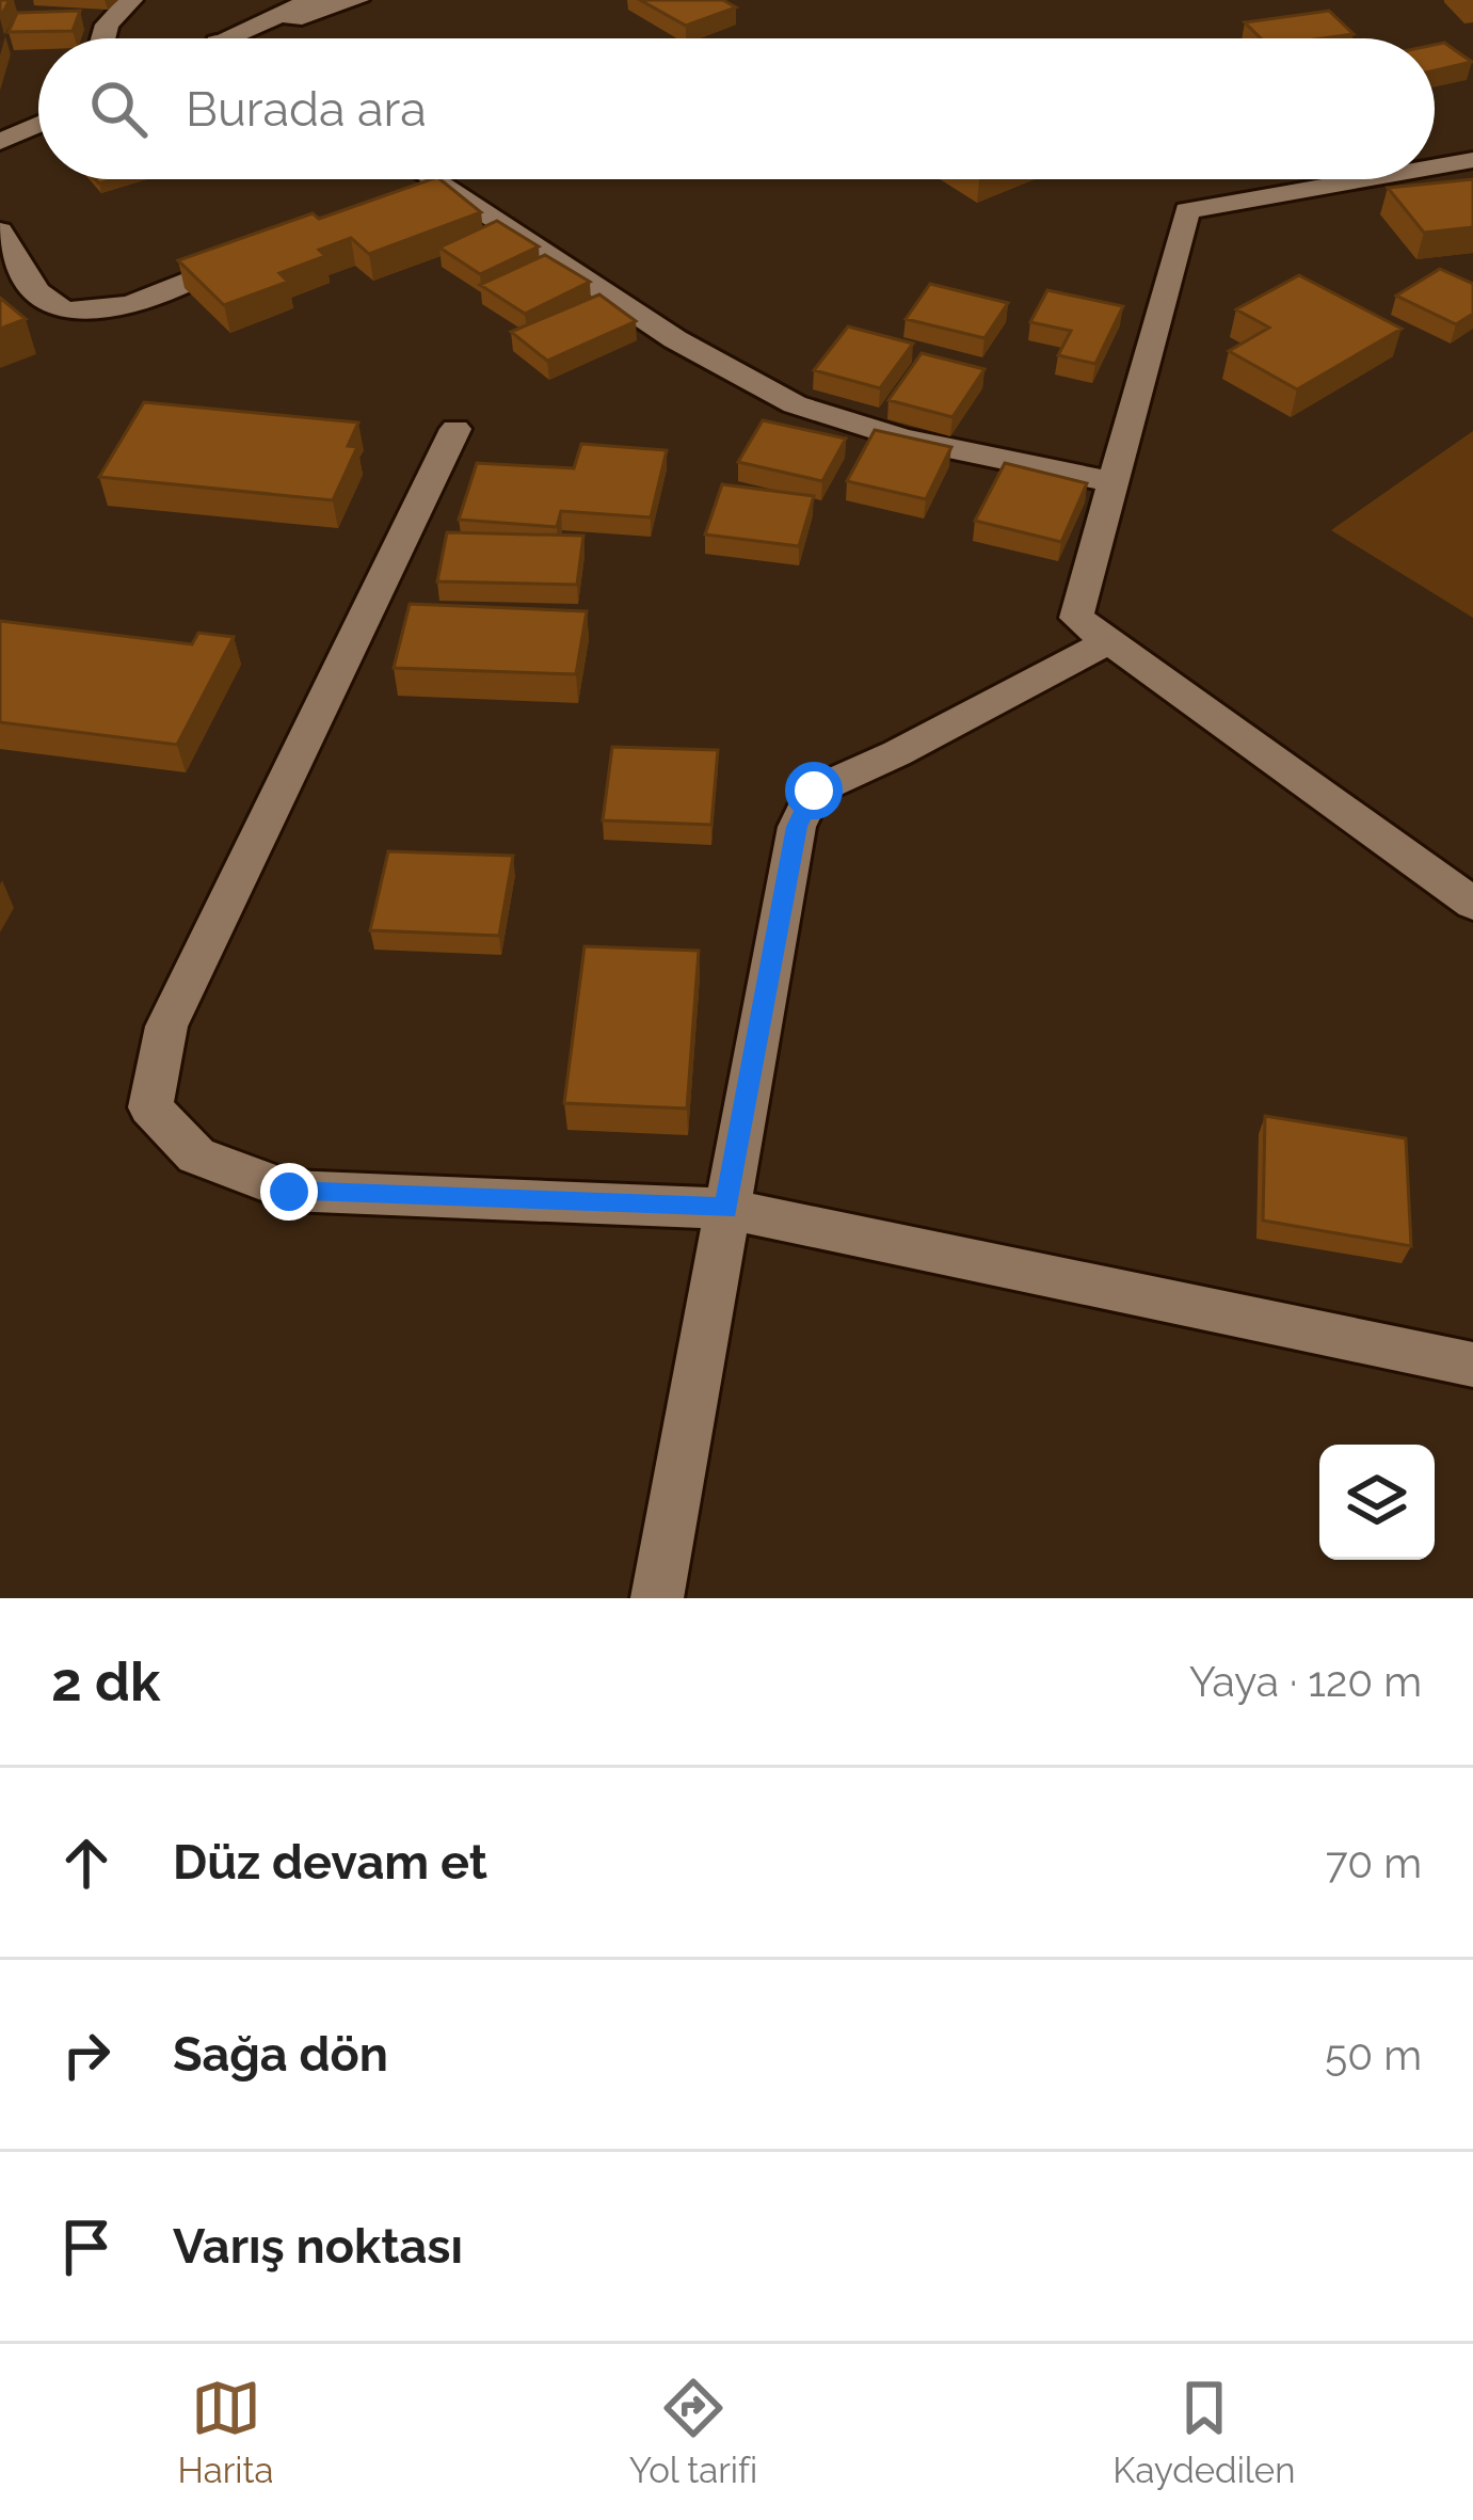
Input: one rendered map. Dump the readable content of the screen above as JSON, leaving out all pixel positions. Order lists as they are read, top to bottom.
{
  "page": {
    "search": "Burada ara",
    "heading": ["2 dk", "Yaya · 120 m"],
    "list": [
      ["Düz devam et", "70 m"],
      ["Sağa dön", "50 m"],
      "Varış noktası"
    ],
    "nav": ["Harita", "Yol tarifi", "Kaydedilen"]
  }
}
